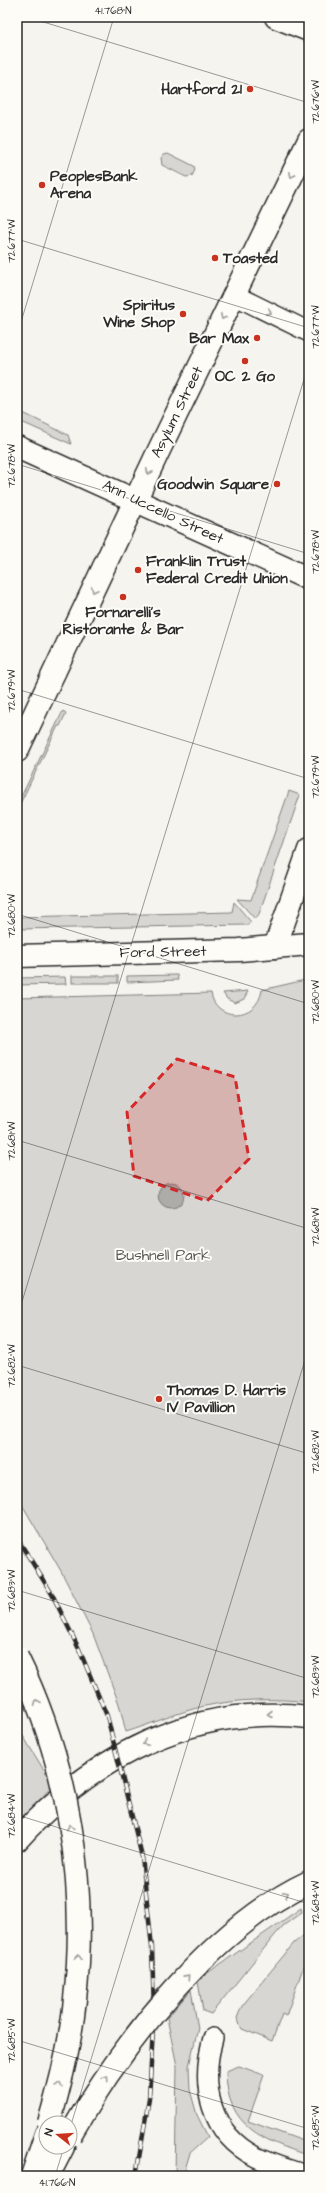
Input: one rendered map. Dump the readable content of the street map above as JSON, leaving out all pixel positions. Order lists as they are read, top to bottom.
{
  "streets": {
    "main road": ["Asylum Street", "Ann Uccello Street", "Ford Street"]
  },
  "crossings": [
    ["Asylum Street", "Ann Uccello Street"]
  ],
  "one_way": ["Asylum Street"],
  "parks": ["Bushnell Park"],
  "places": [
    "Hartford 21",
    "PeoplesBank Arena",
    "Toasted",
    "Spiritus Wine Shop",
    "Bar Max",
    "OC 2 Go",
    "Goodwin Square",
    "Franklin Trust Federal Credit Union",
    "Fornarelli's Ristorante & Bar",
    "Thomas D. Harris IV Pavillion"
  ],
  "north": "left",
  "coordinates": [
    "41.768°N",
    "72.676°W",
    "72.677°W",
    "72.678°W",
    "72.679°W",
    "72.680°W",
    "72.681°W",
    "72.682°W",
    "72.683°W",
    "72.684°W",
    "72.685°W",
    "41.766°N"
  ]
}
